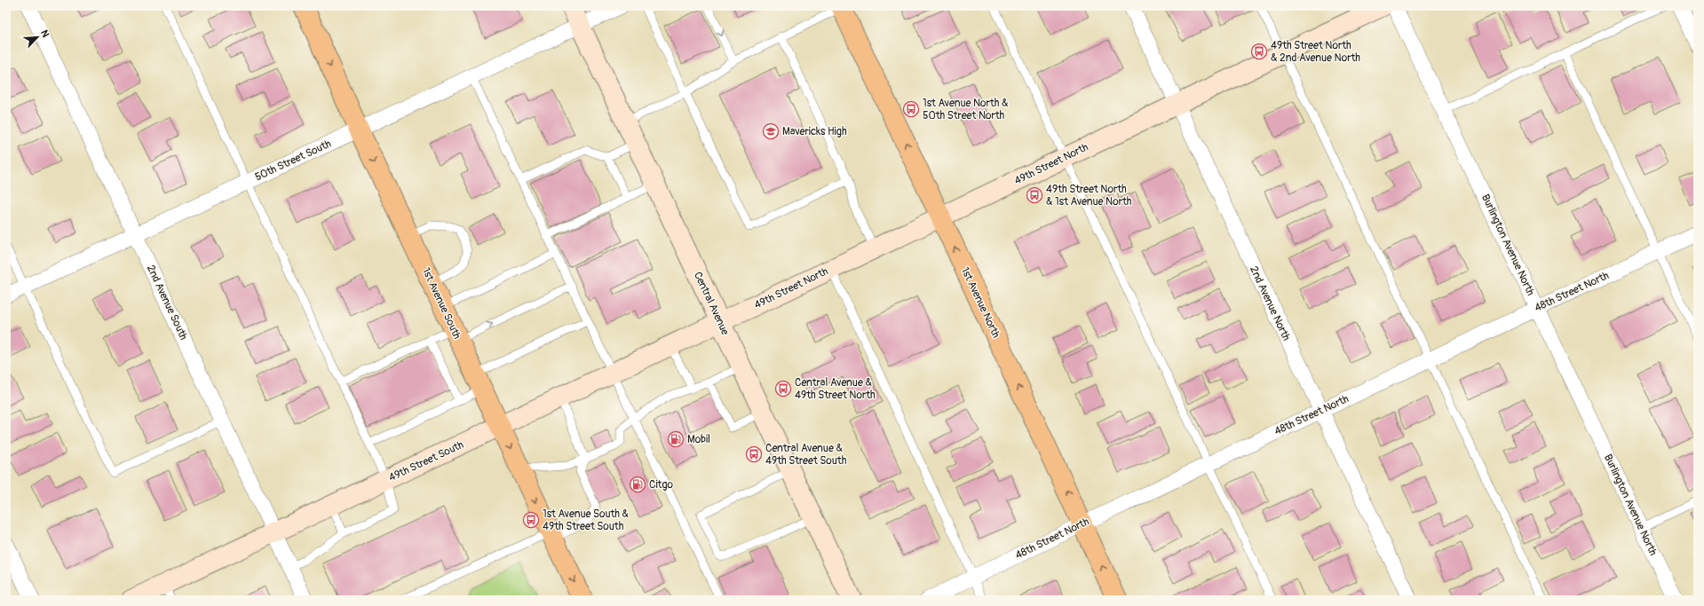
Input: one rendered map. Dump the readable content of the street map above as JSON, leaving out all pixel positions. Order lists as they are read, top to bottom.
{
  "streets": {
    "main road": [
      "49th Street North",
      "1st Avenue North",
      "1st Avenue South",
      "Central Avenue",
      "49th Street South"
    ],
    "street": [
      "50th Street South",
      "Burlington Avenue North",
      "48th Street North",
      "2nd Avenue South",
      "2nd Avenue North"
    ]
  },
  "crossings": [
    ["50th Street South", "2nd Avenue South"],
    ["50th Street South", "1st Avenue South"],
    ["50th Street South", "Central Avenue"],
    ["49th Street North", "1st Avenue North"],
    ["49th Street North", "Central Avenue"],
    ["49th Street North", "2nd Avenue North"],
    ["49th Street North", "49th Street South"],
    ["Burlington Avenue North", "48th Street North"],
    ["48th Street North", "1st Avenue North"],
    ["48th Street North", "2nd Avenue North"],
    ["2nd Avenue South", "49th Street South"],
    ["1st Avenue South", "49th Street South"],
    ["Central Avenue", "49th Street South"]
  ],
  "one_way": ["1st Avenue North", "1st Avenue South"],
  "places": {
    "bus stop": [
      "49th Street North & 2nd Avenue North",
      "1st Avenue North & 50th Street North",
      "49th Street North & 1st Avenue North",
      "Central Avenue & 49th Street North",
      "Central Avenue & 49th Street South",
      "1st Avenue South & 49th Street South"
    ],
    "school or university": ["Mavericks High"],
    "fuel station": ["Mobil", "Citgo"]
  },
  "north": "top right"
}
